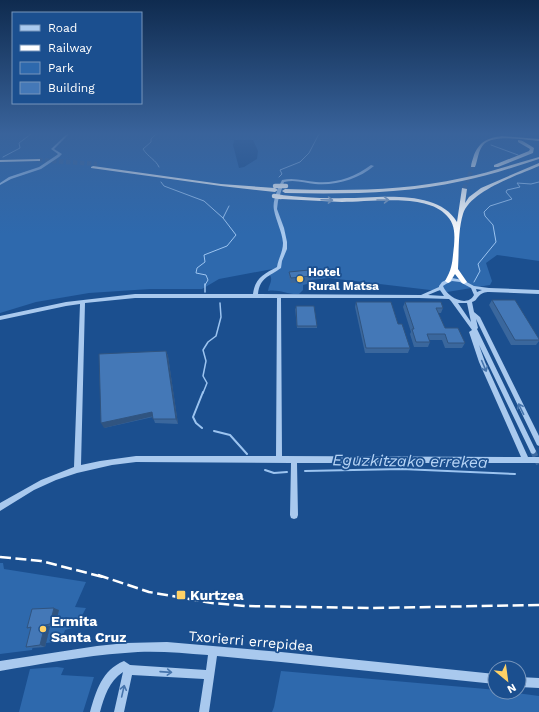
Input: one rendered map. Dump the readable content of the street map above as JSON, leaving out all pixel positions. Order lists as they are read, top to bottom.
{
  "streets": {
    "street": ["Txorierri errepidea"]
  },
  "water": ["Eguzkitzako errekea"],
  "places": {
    "other": ["Hotel Rural Matsa", "Ermita Santa Cruz"],
    "transit": ["Kurtzea"]
  },
  "legend": [
    "Road",
    "Railway",
    "Park",
    "Building"
  ],
  "north": "bottom right"
}
